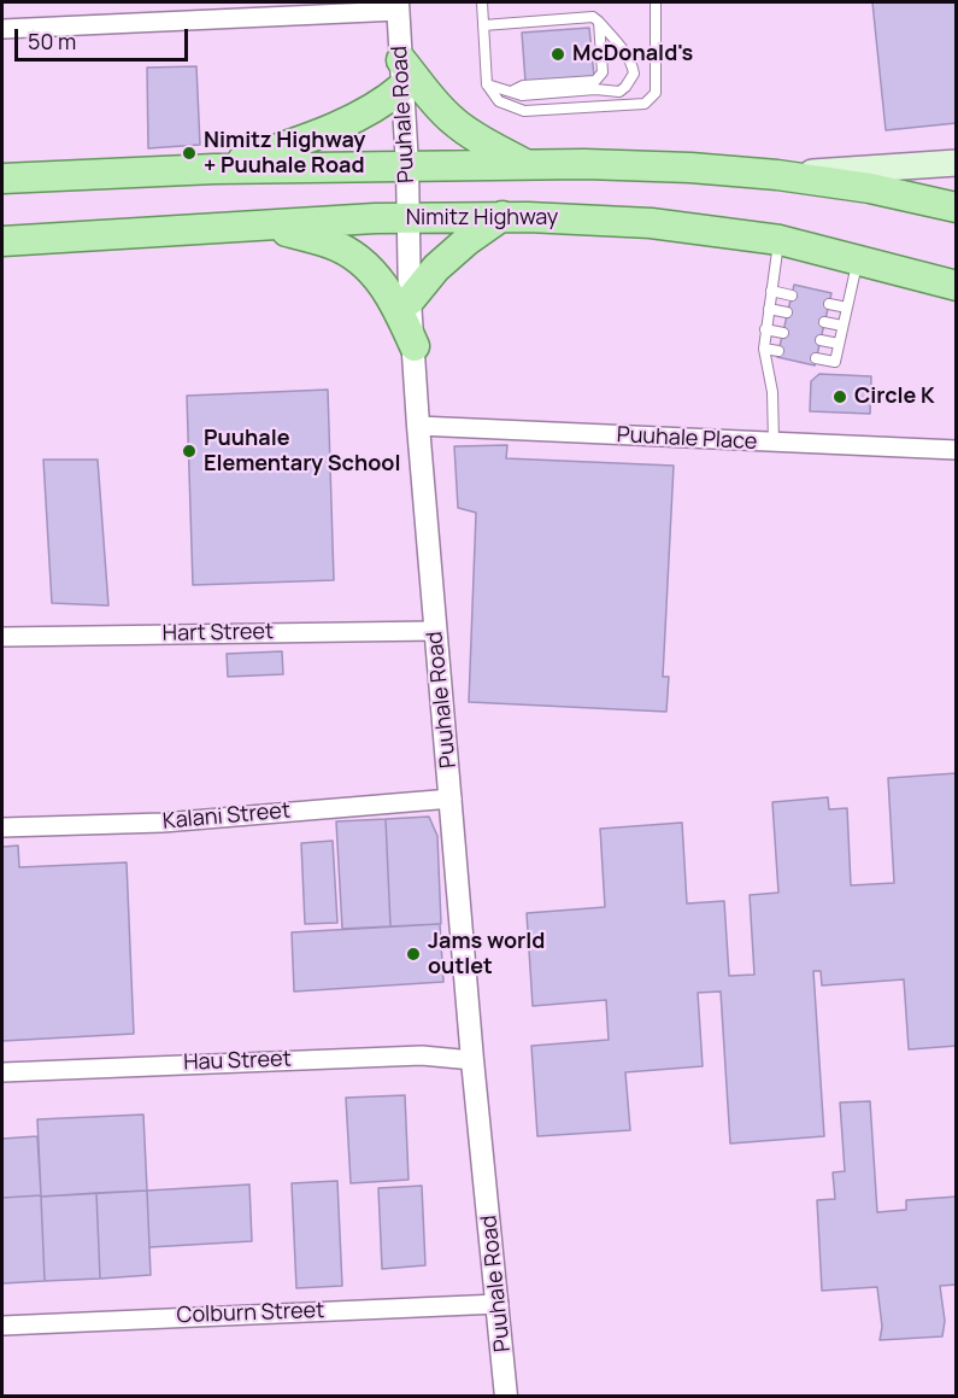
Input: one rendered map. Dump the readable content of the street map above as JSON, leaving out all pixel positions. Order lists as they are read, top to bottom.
{
  "streets": {
    "main road": ["Nimitz Highway"],
    "street": [
      "Puuhale Road",
      "Puuhale Place",
      "Hart Street",
      "Kalani Street",
      "Hau Street",
      "Colburn Street"
    ]
  },
  "crossings": [
    ["Puuhale Road", "Nimitz Highway"],
    ["Puuhale Road", "Puuhale Place"],
    ["Puuhale Road", "Hart Street"],
    ["Puuhale Road", "Kalani Street"],
    ["Puuhale Road", "Hau Street"],
    ["Puuhale Road", "Colburn Street"]
  ],
  "places": [
    "McDonald's",
    "Nimitz Highway + Puuhale Road",
    "Circle K",
    "Puuhale Elementary School",
    "Jams world outlet"
  ],
  "scale_bar": "50 m"
}
